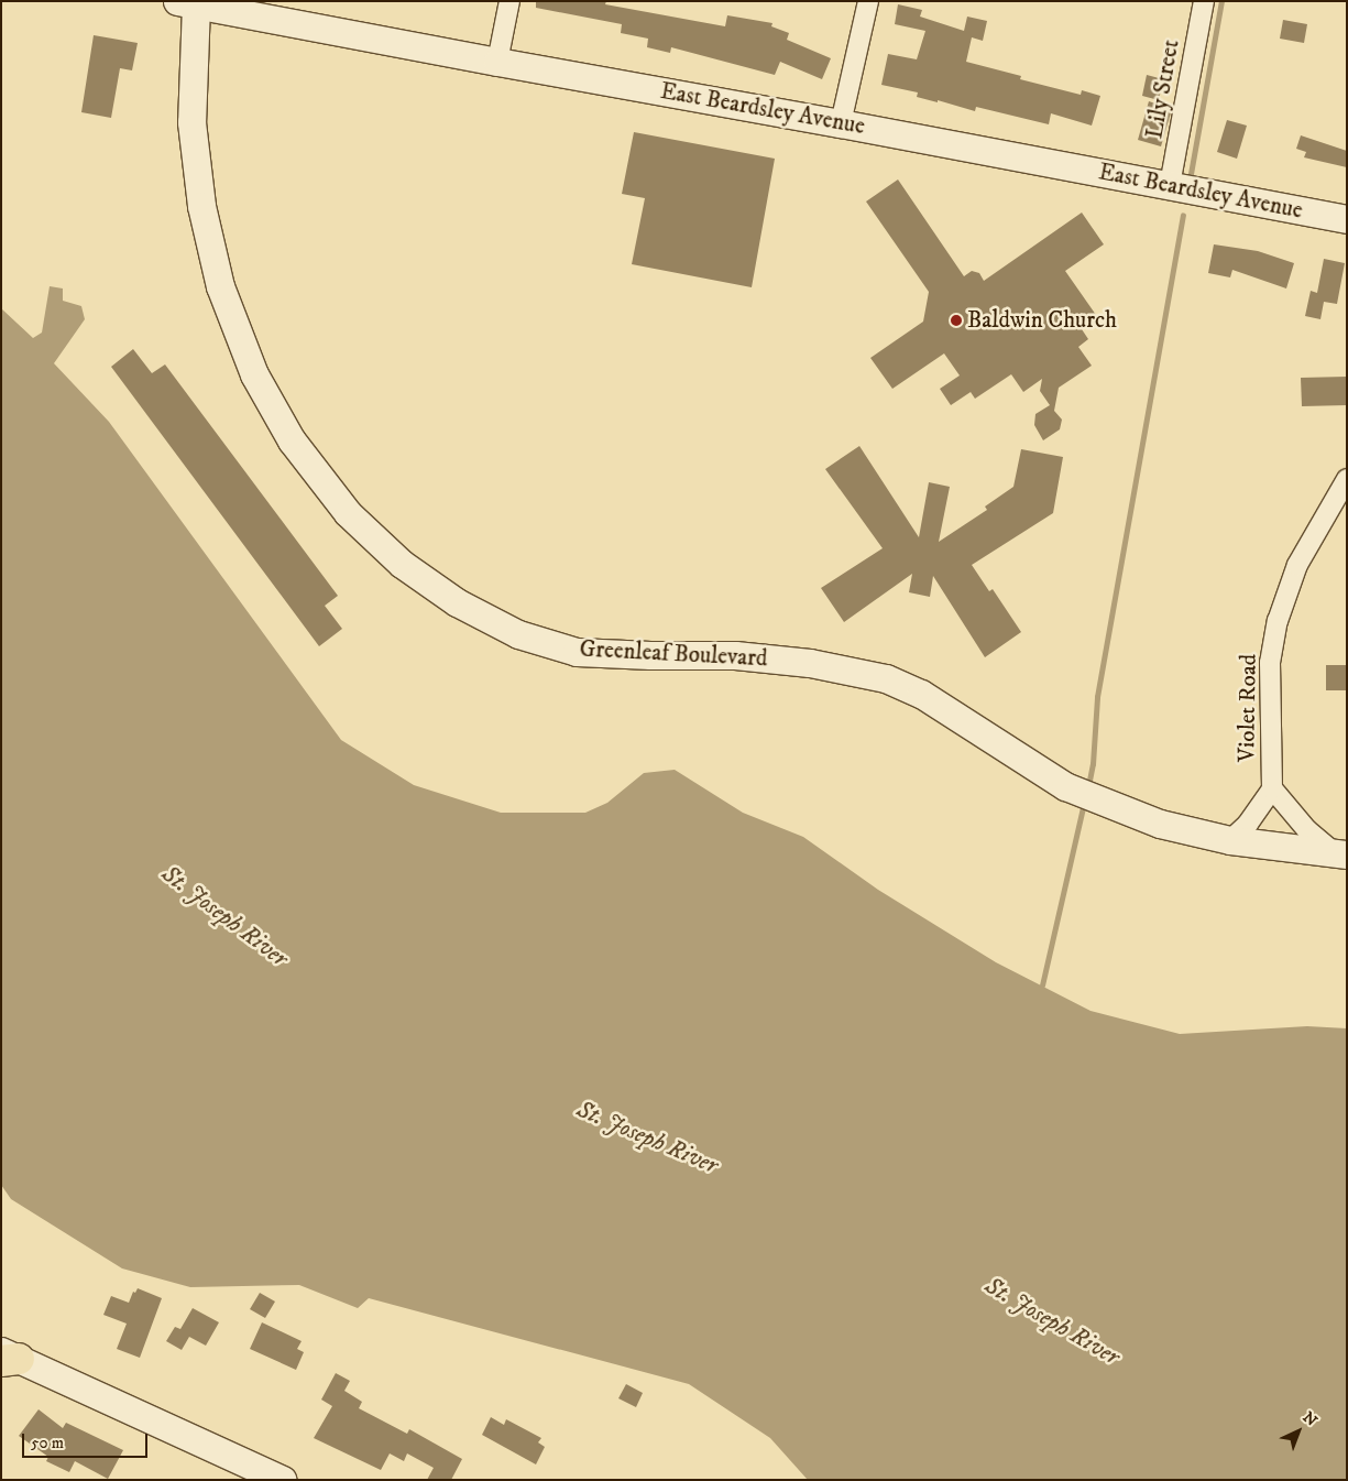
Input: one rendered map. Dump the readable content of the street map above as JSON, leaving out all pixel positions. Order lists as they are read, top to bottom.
{
  "streets": {
    "street": [
      "Lily Street",
      "East Beardsley Avenue",
      "Greenleaf Boulevard",
      "Violet Road"
    ]
  },
  "crossings": [
    ["Lily Street", "East Beardsley Avenue"],
    ["East Beardsley Avenue", "Greenleaf Boulevard"],
    ["Greenleaf Boulevard", "Violet Road"]
  ],
  "water": ["St. Joseph River"],
  "places": ["Baldwin Church"],
  "scale_bar": "50 m",
  "north": "top right"
}
